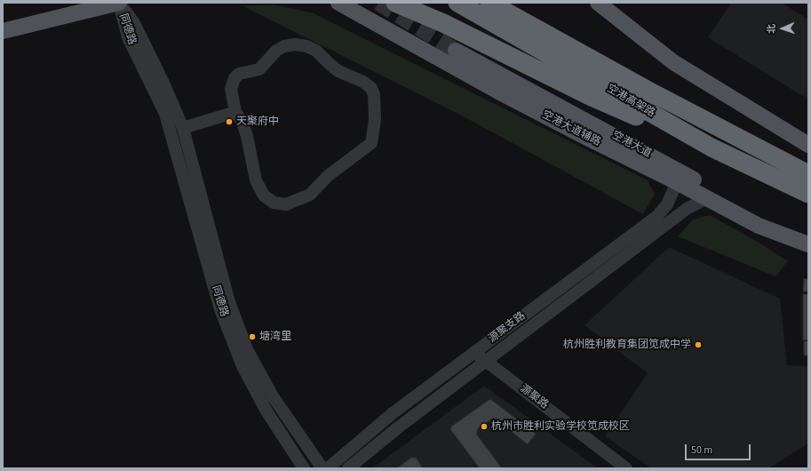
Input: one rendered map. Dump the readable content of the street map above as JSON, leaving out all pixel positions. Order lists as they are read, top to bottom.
{
  "streets": {
    "highway": ["空港高架路"],
    "main road": ["空港大道辅路", "空港大道"],
    "street": ["同德路", "源聚支路", "源聚路"]
  },
  "crossings": [
    ["空港大道辅路", "源聚支路"],
    ["源聚支路", "源聚路"]
  ],
  "places": [
    "天聚府中",
    "塘湾里",
    "杭州胜利教育集团笕成中学",
    "杭州市胜利实验学校笕成校区"
  ],
  "scale_bar": "50 m",
  "north": "left"
}
